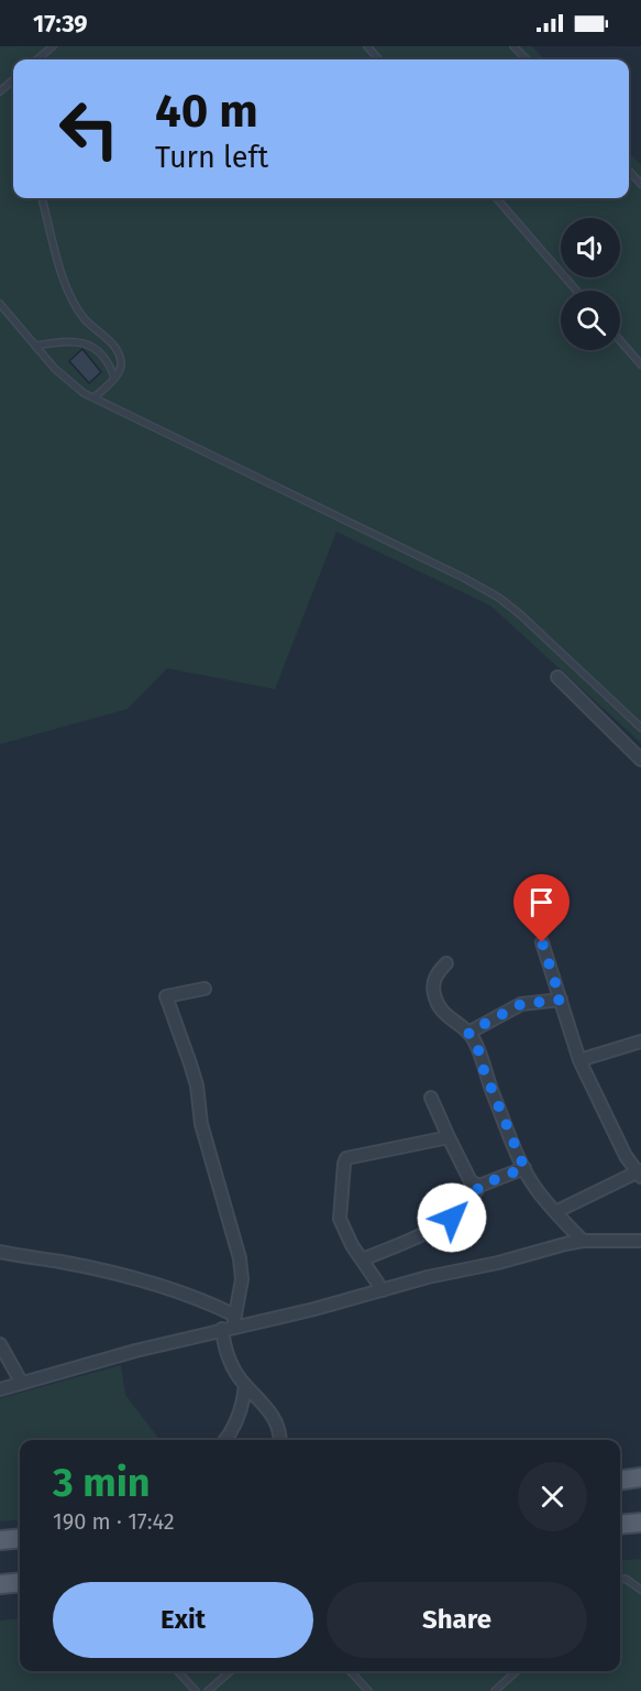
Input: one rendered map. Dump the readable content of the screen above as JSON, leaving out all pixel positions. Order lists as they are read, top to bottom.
{
  "page": {
    "status": "17:39",
    "turn": ["40 m", "Turn left"],
    "heading": ["3 min", "190 m · 17:42"],
    "buttons": ["Exit", "Share"]
  }
}
